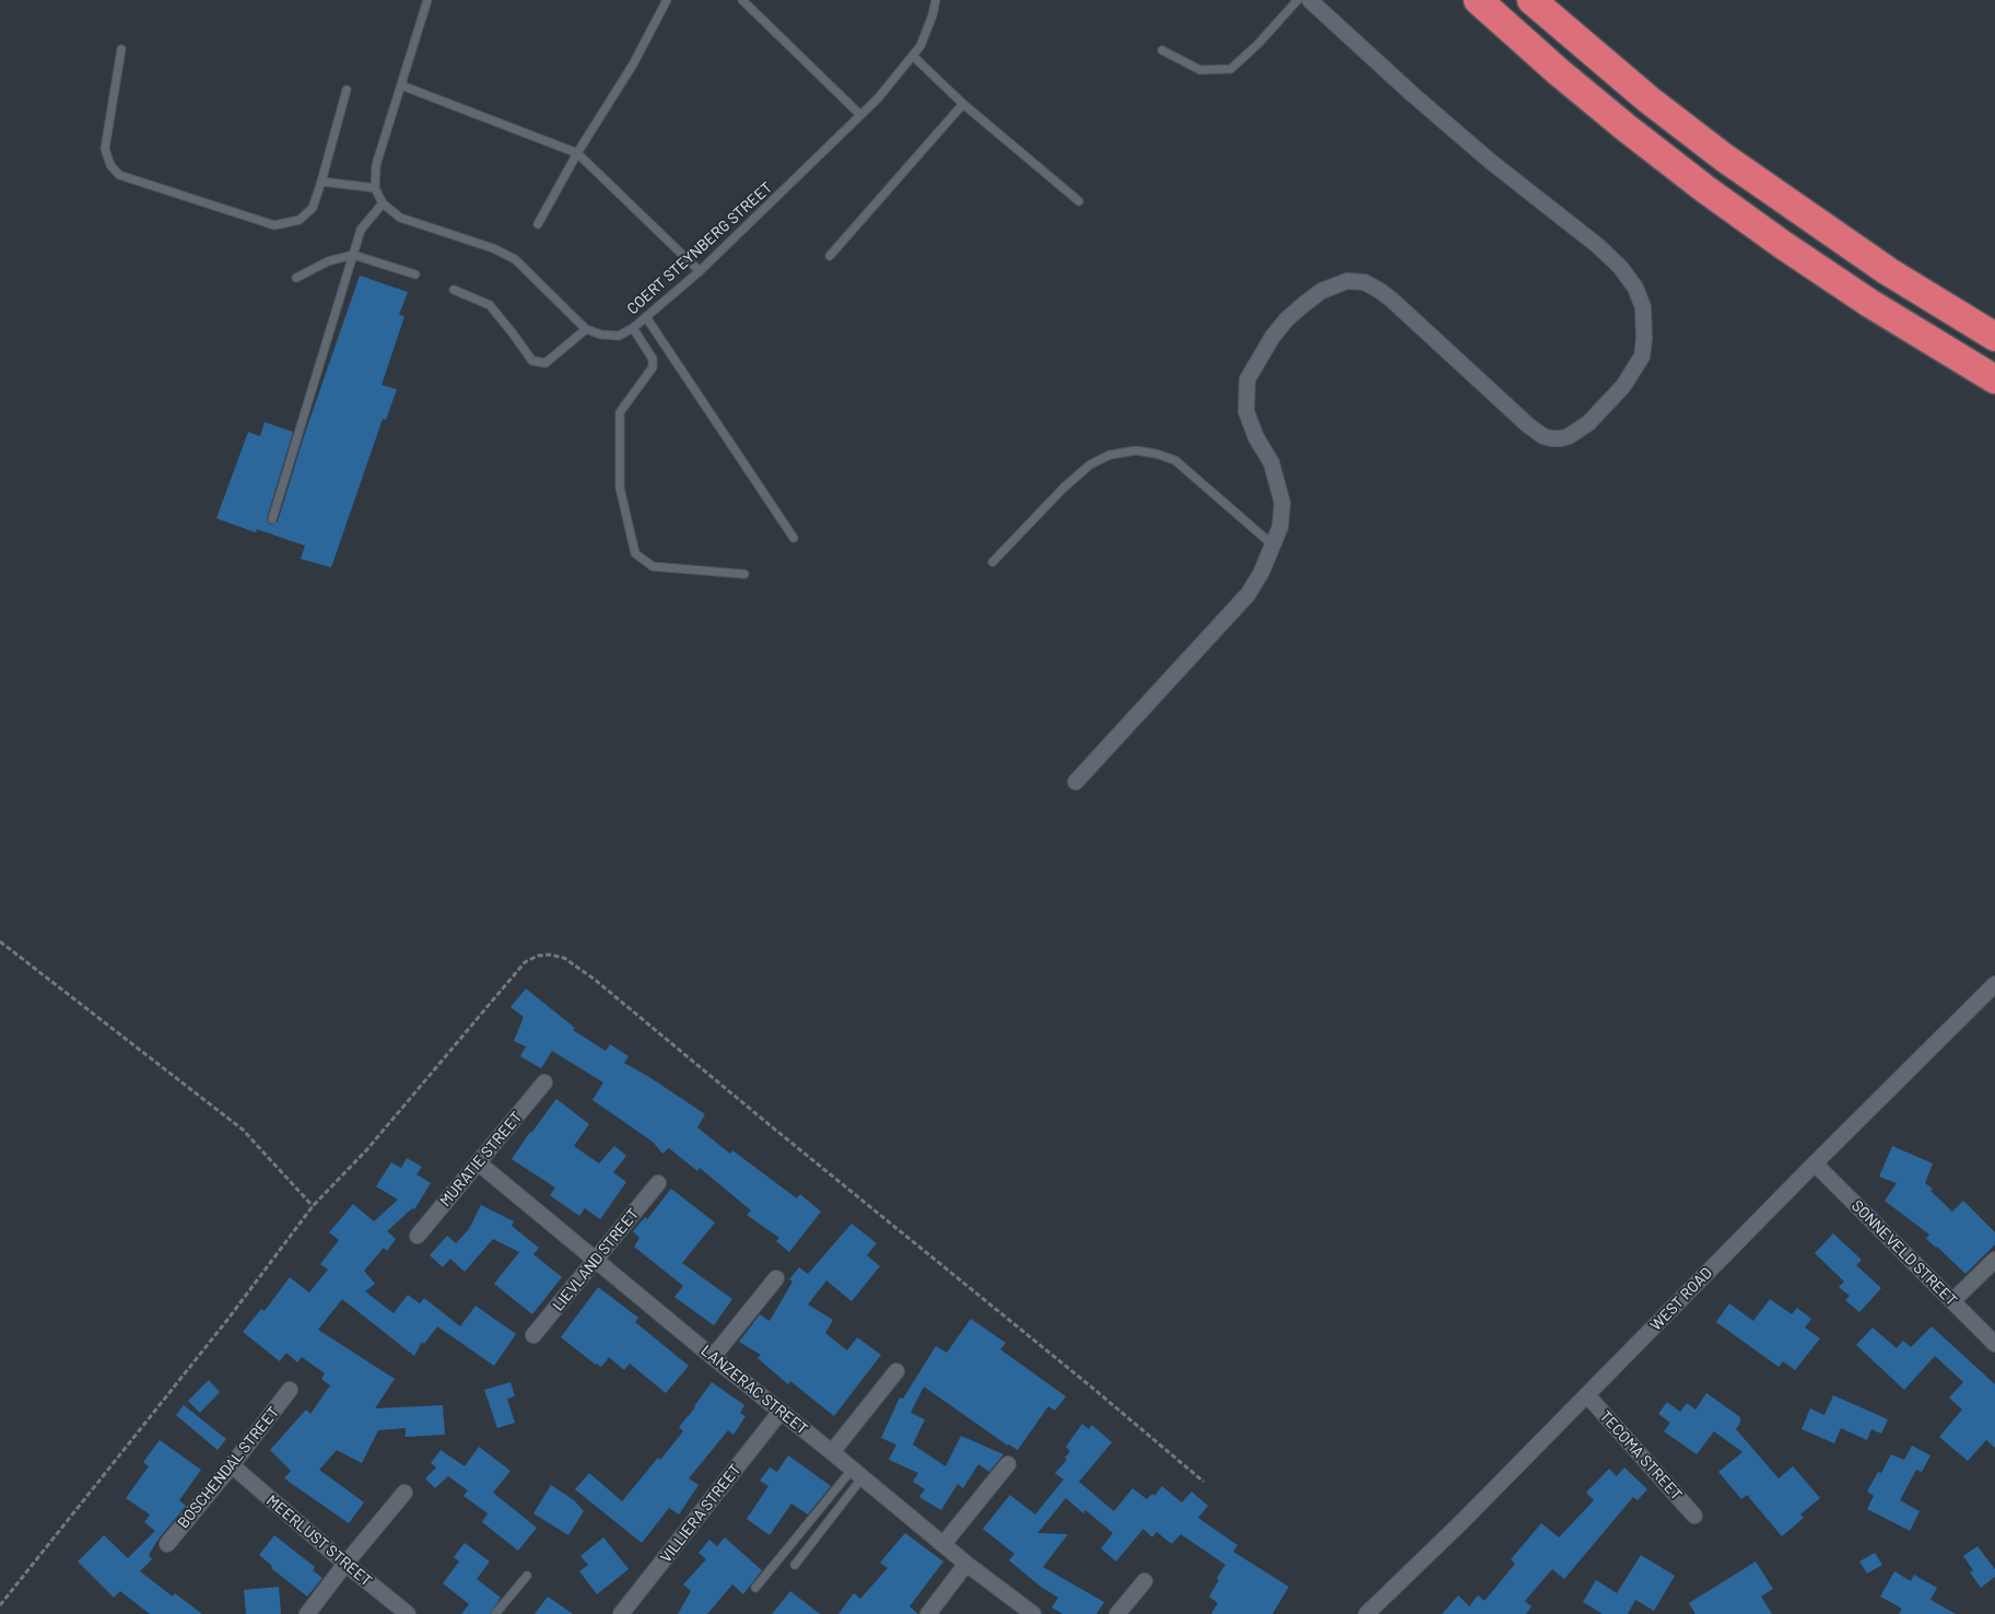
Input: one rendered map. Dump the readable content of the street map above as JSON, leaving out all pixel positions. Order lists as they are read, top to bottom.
{
  "streets": {
    "street": [
      "MURATIE STREET",
      "SONNEVELD STREET",
      "LIEVLAND STREET",
      "WEST ROAD",
      "LANZERAC STREET",
      "TECOMA STREET",
      "BOSCHENDAL STREET",
      "VILLIERA STREET",
      "MEERLUST STREET"
    ],
    "lane": ["COERT STEYNBERG STREET"]
  },
  "crossings": [
    ["MURATIE STREET", "LANZERAC STREET"],
    ["SONNEVELD STREET", "WEST ROAD"],
    ["LIEVLAND STREET", "LANZERAC STREET"],
    ["WEST ROAD", "TECOMA STREET"],
    ["LANZERAC STREET", "VILLIERA STREET"],
    ["BOSCHENDAL STREET", "MEERLUST STREET"]
  ]
}
